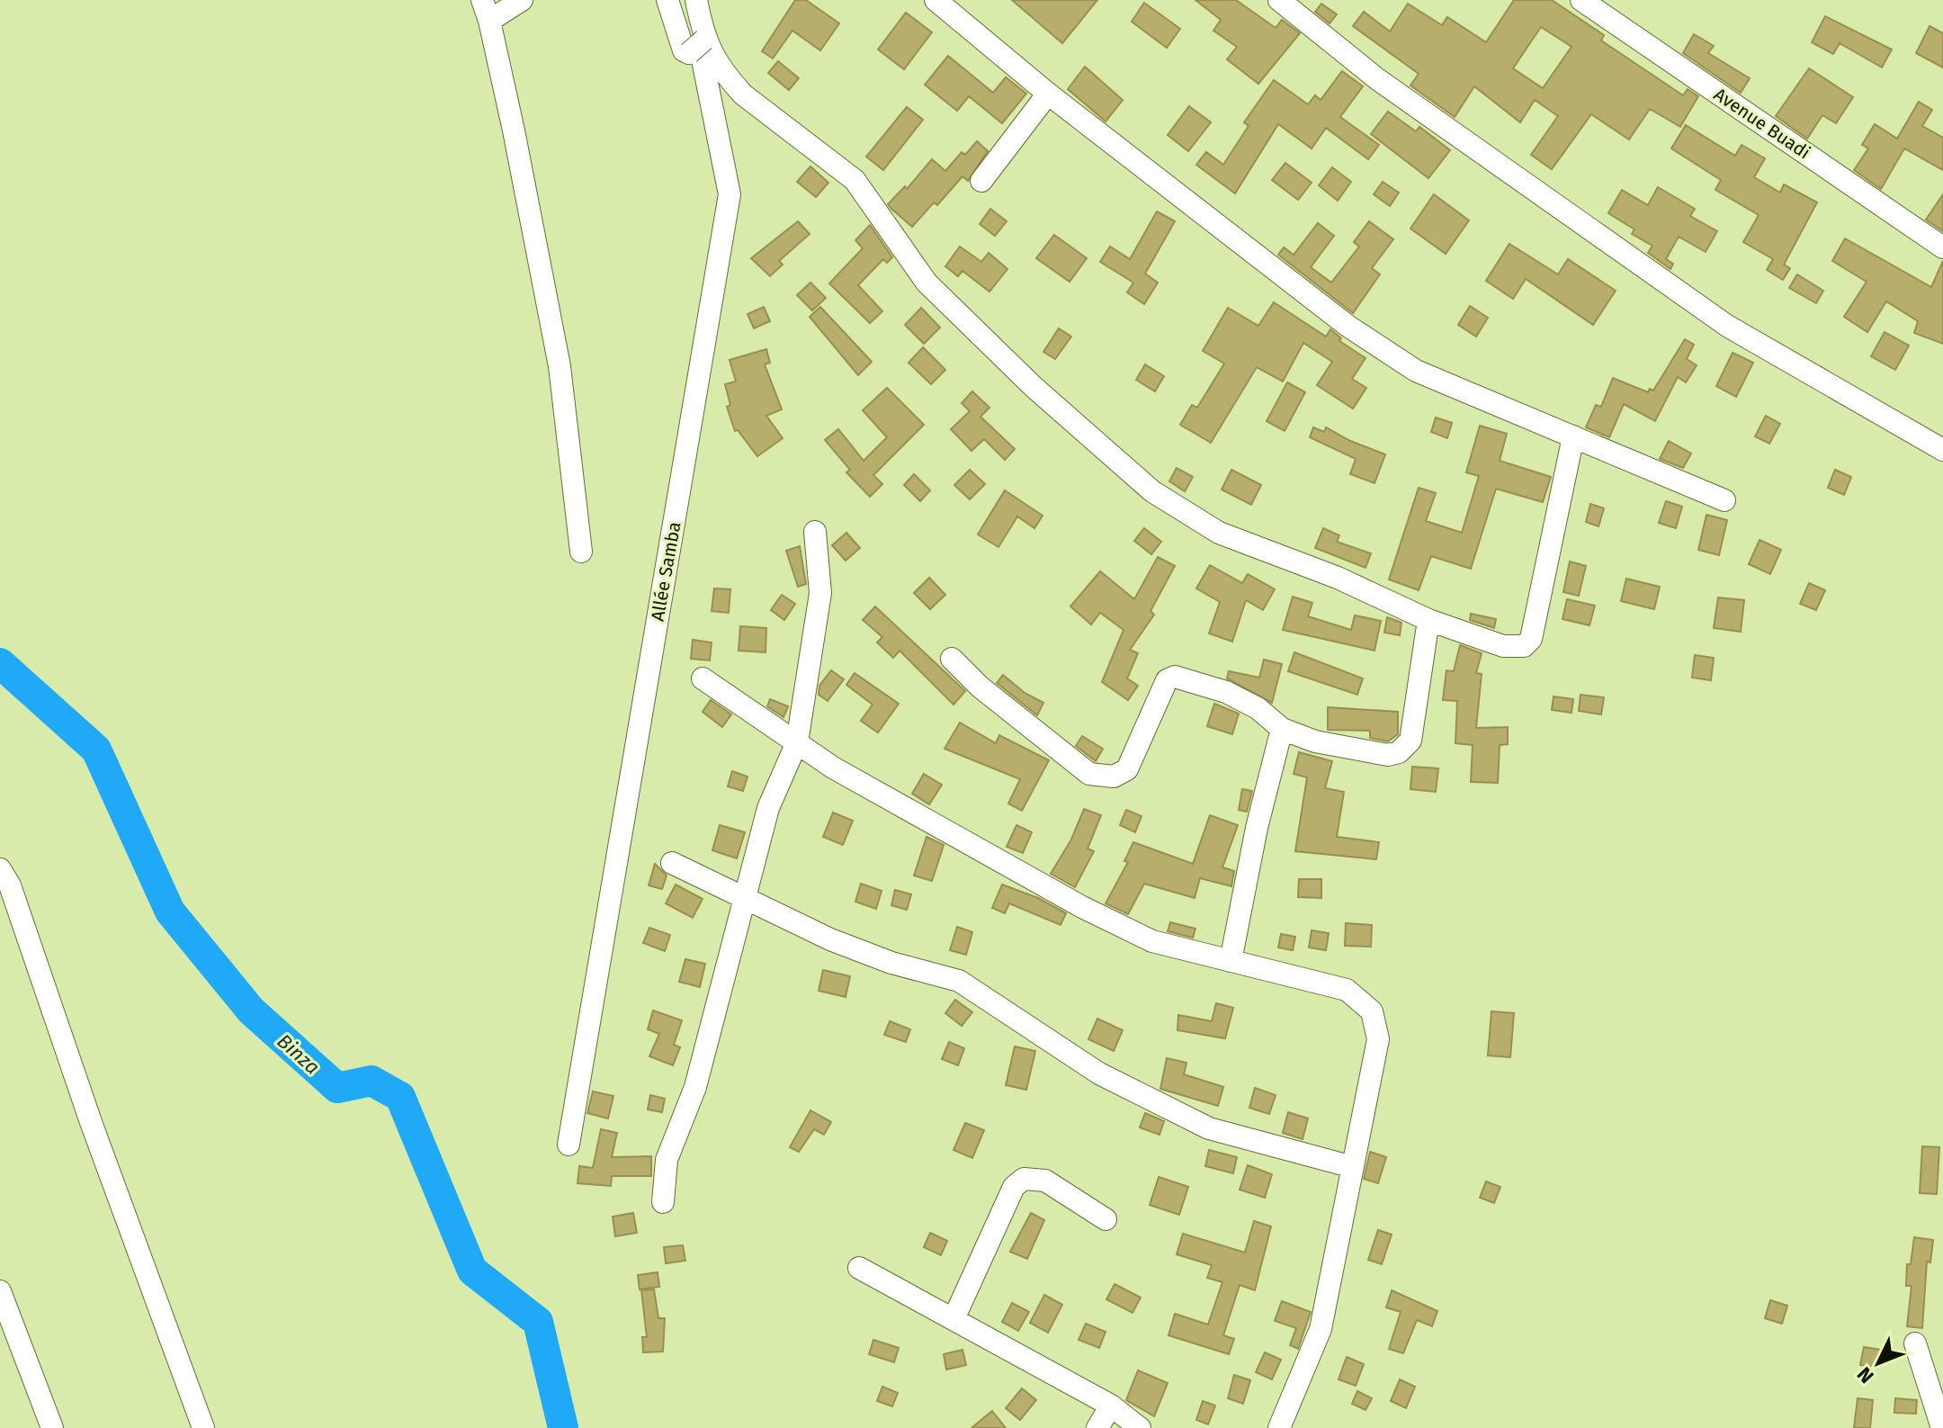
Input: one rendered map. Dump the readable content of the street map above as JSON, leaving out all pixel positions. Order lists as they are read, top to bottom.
{
  "streets": {
    "street": ["Avenue Buadi", "Allée Samba"]
  },
  "water": ["Binza"],
  "north": "bottom left"
}
